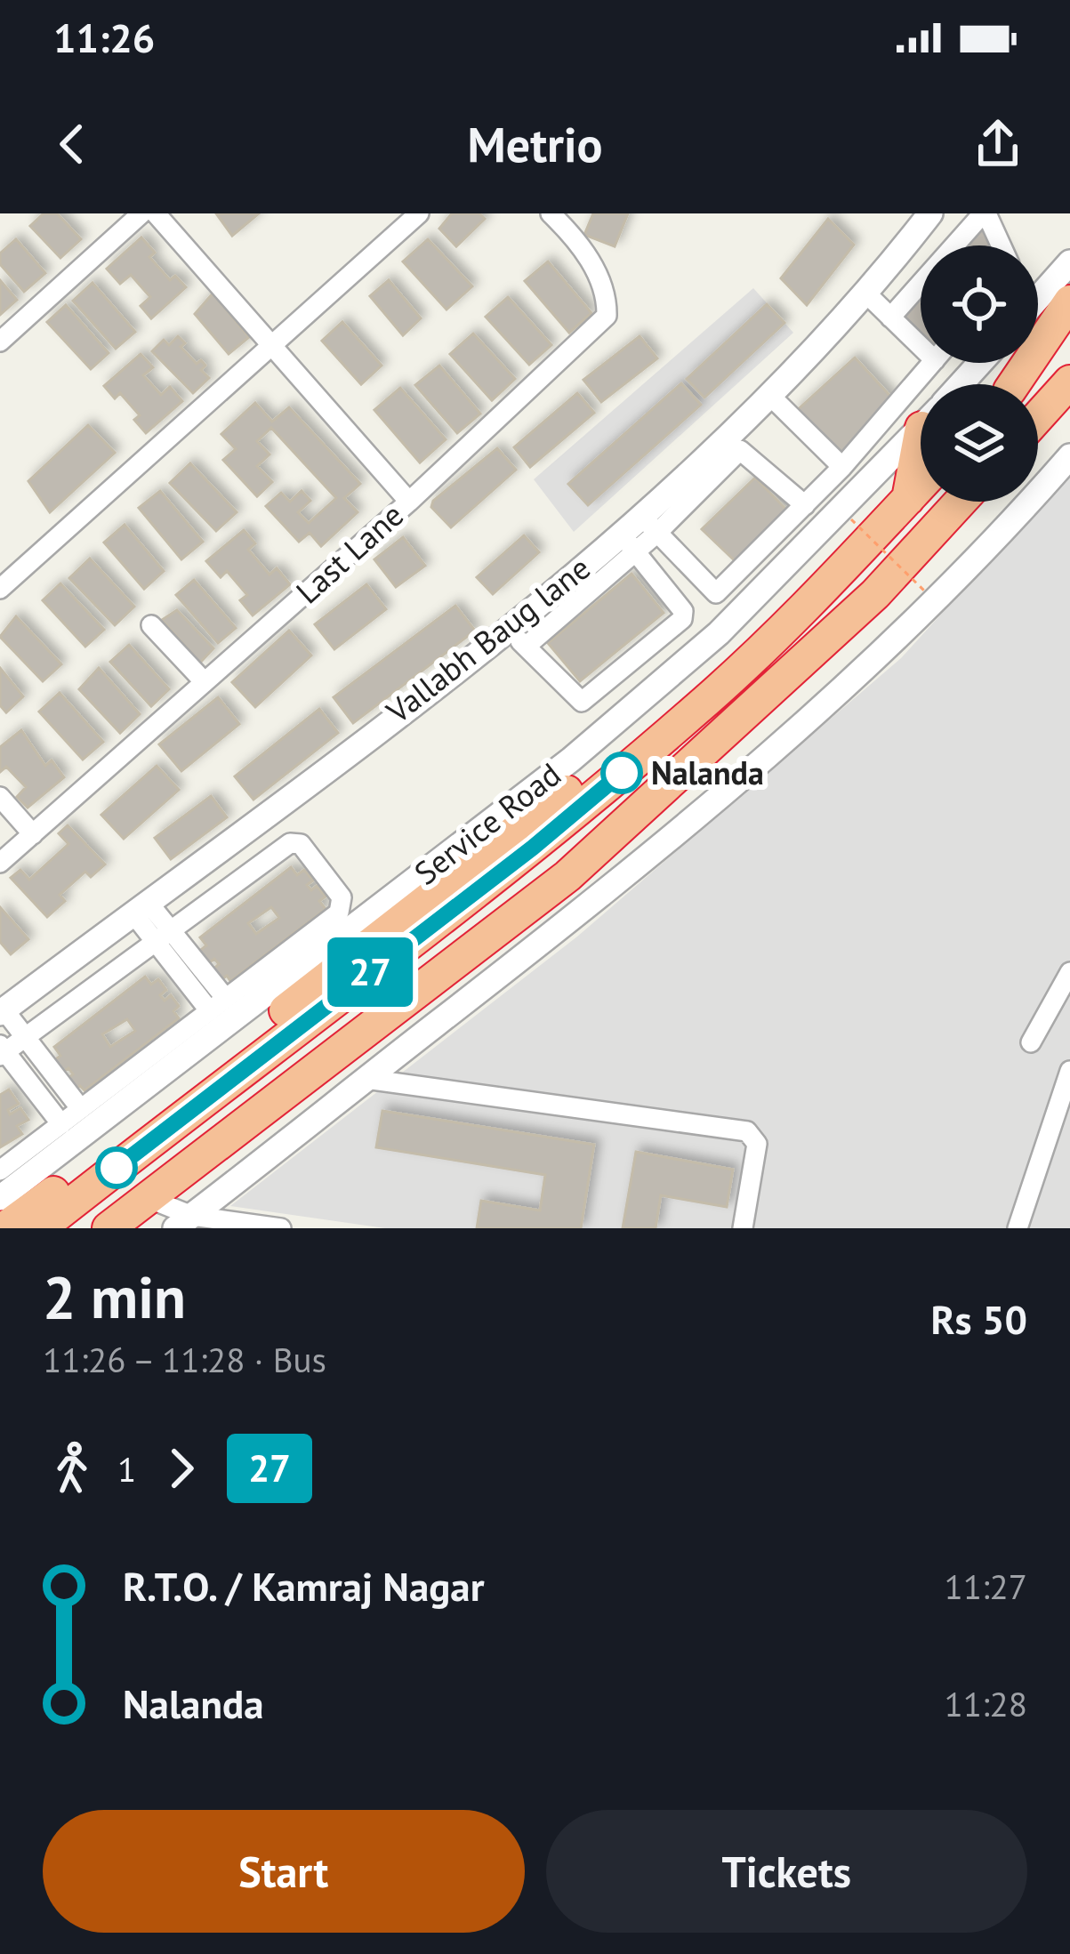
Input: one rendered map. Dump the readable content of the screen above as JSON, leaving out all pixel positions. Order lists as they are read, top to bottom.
{
  "streets": {
    "street": ["Last Lane", "Vallabh Baug lane", "Service Road"]
  },
  "places": ["Nalanda"],
  "lines": ["bus line 27"],
  "page": {
    "status": "11:26",
    "header": "Metrio",
    "on_map": "27",
    "heading": ["2 min", "11:26 – 11:28 · Bus", "Rs 50"],
    "legs": ["1", "27"],
    "list": [
      {
        "name": "R.T.O. / Kamraj Nagar",
        "value": "11:27"
      },
      {
        "name": "Nalanda",
        "value": "11:28"
      }
    ],
    "buttons": ["Start", "Tickets"]
  }
}
